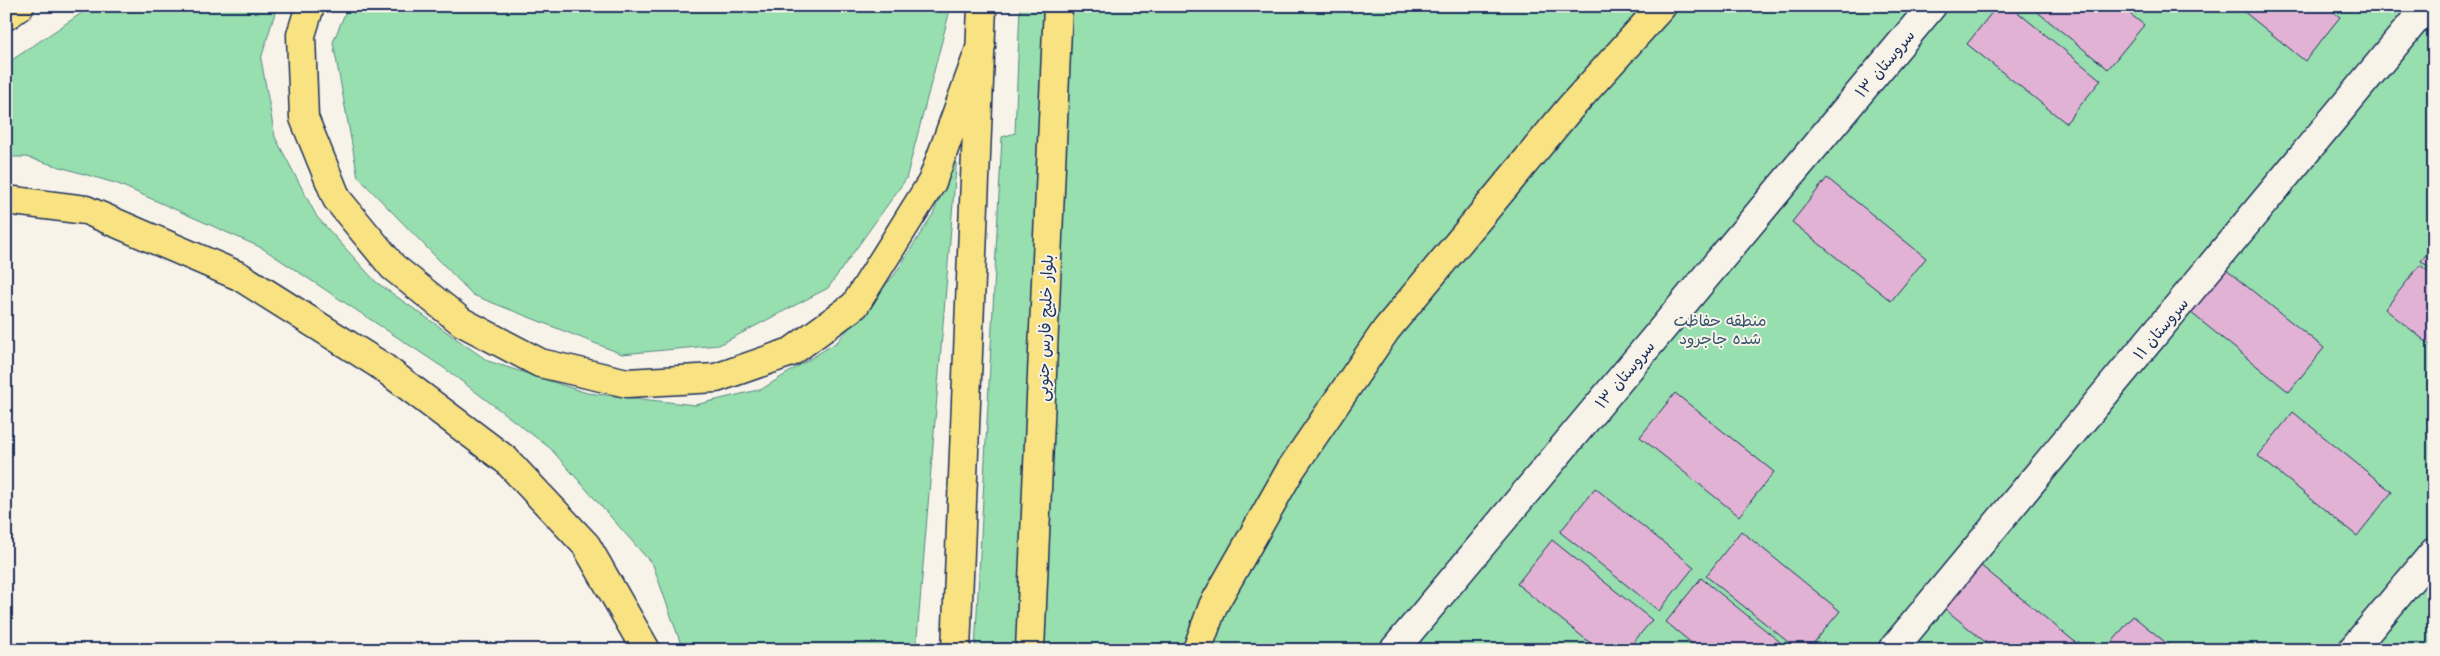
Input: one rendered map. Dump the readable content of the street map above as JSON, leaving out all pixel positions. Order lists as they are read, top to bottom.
{
  "streets": {
    "highway": ["بلوار خلیج فارس جنوبی"],
    "street": ["سروستان ۱۳", "سروستان ۱۱"]
  },
  "parks": ["منطقه حفاظت شده جاجرود"]
}
